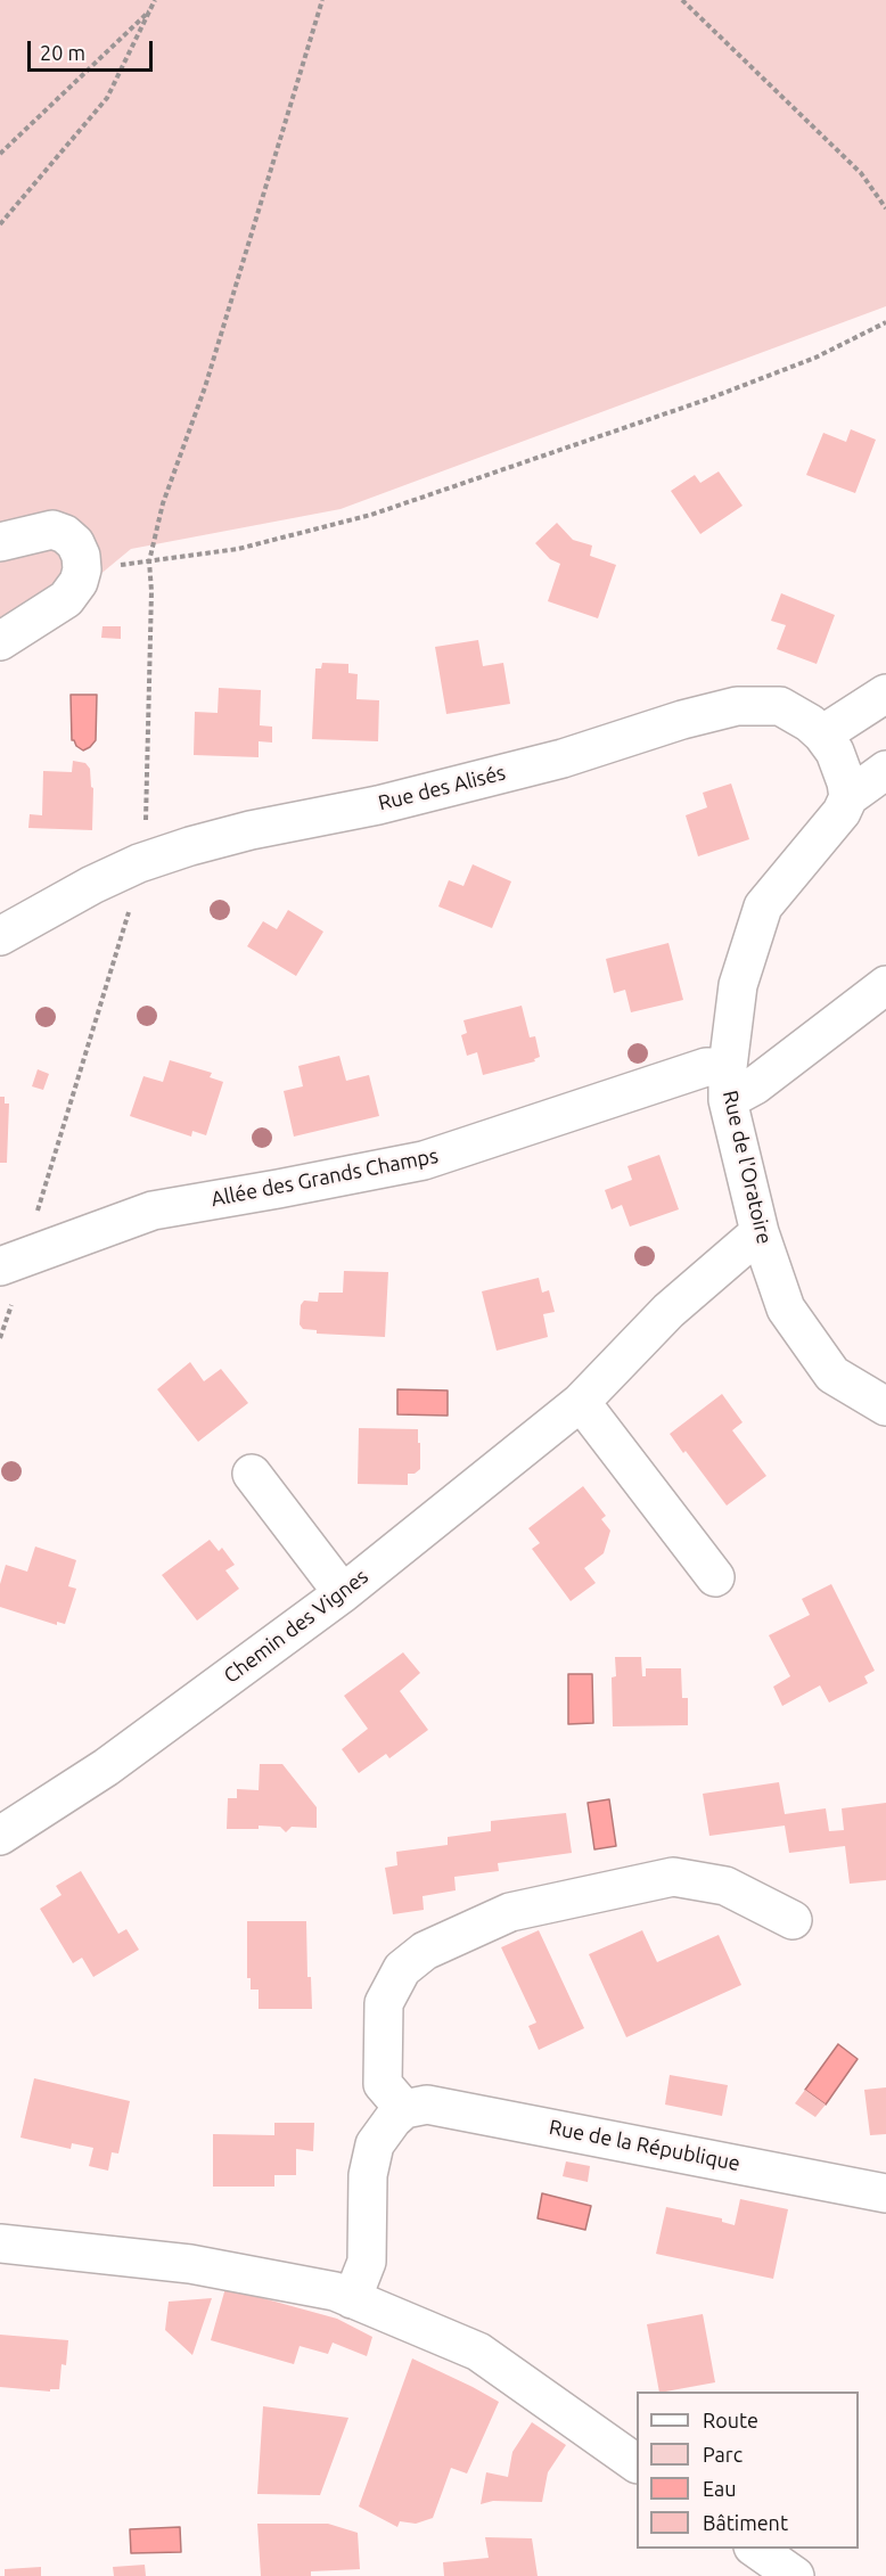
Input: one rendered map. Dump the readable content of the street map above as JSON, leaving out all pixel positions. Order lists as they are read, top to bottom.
{
  "streets": {
    "street": [
      "Rue des Alisés",
      "Rue de l'Oratoire",
      "Allée des Grands Champs",
      "Chemin des Vignes",
      "Rue de la République"
    ]
  },
  "crossings": [
    ["Rue des Alisés", "Rue de l'Oratoire"],
    ["Rue de l'Oratoire", "Allée des Grands Champs"],
    ["Rue de l'Oratoire", "Chemin des Vignes"]
  ],
  "legend": [
    "Route",
    "Parc",
    "Eau",
    "Bâtiment"
  ],
  "scale_bar": "20 m"
}
